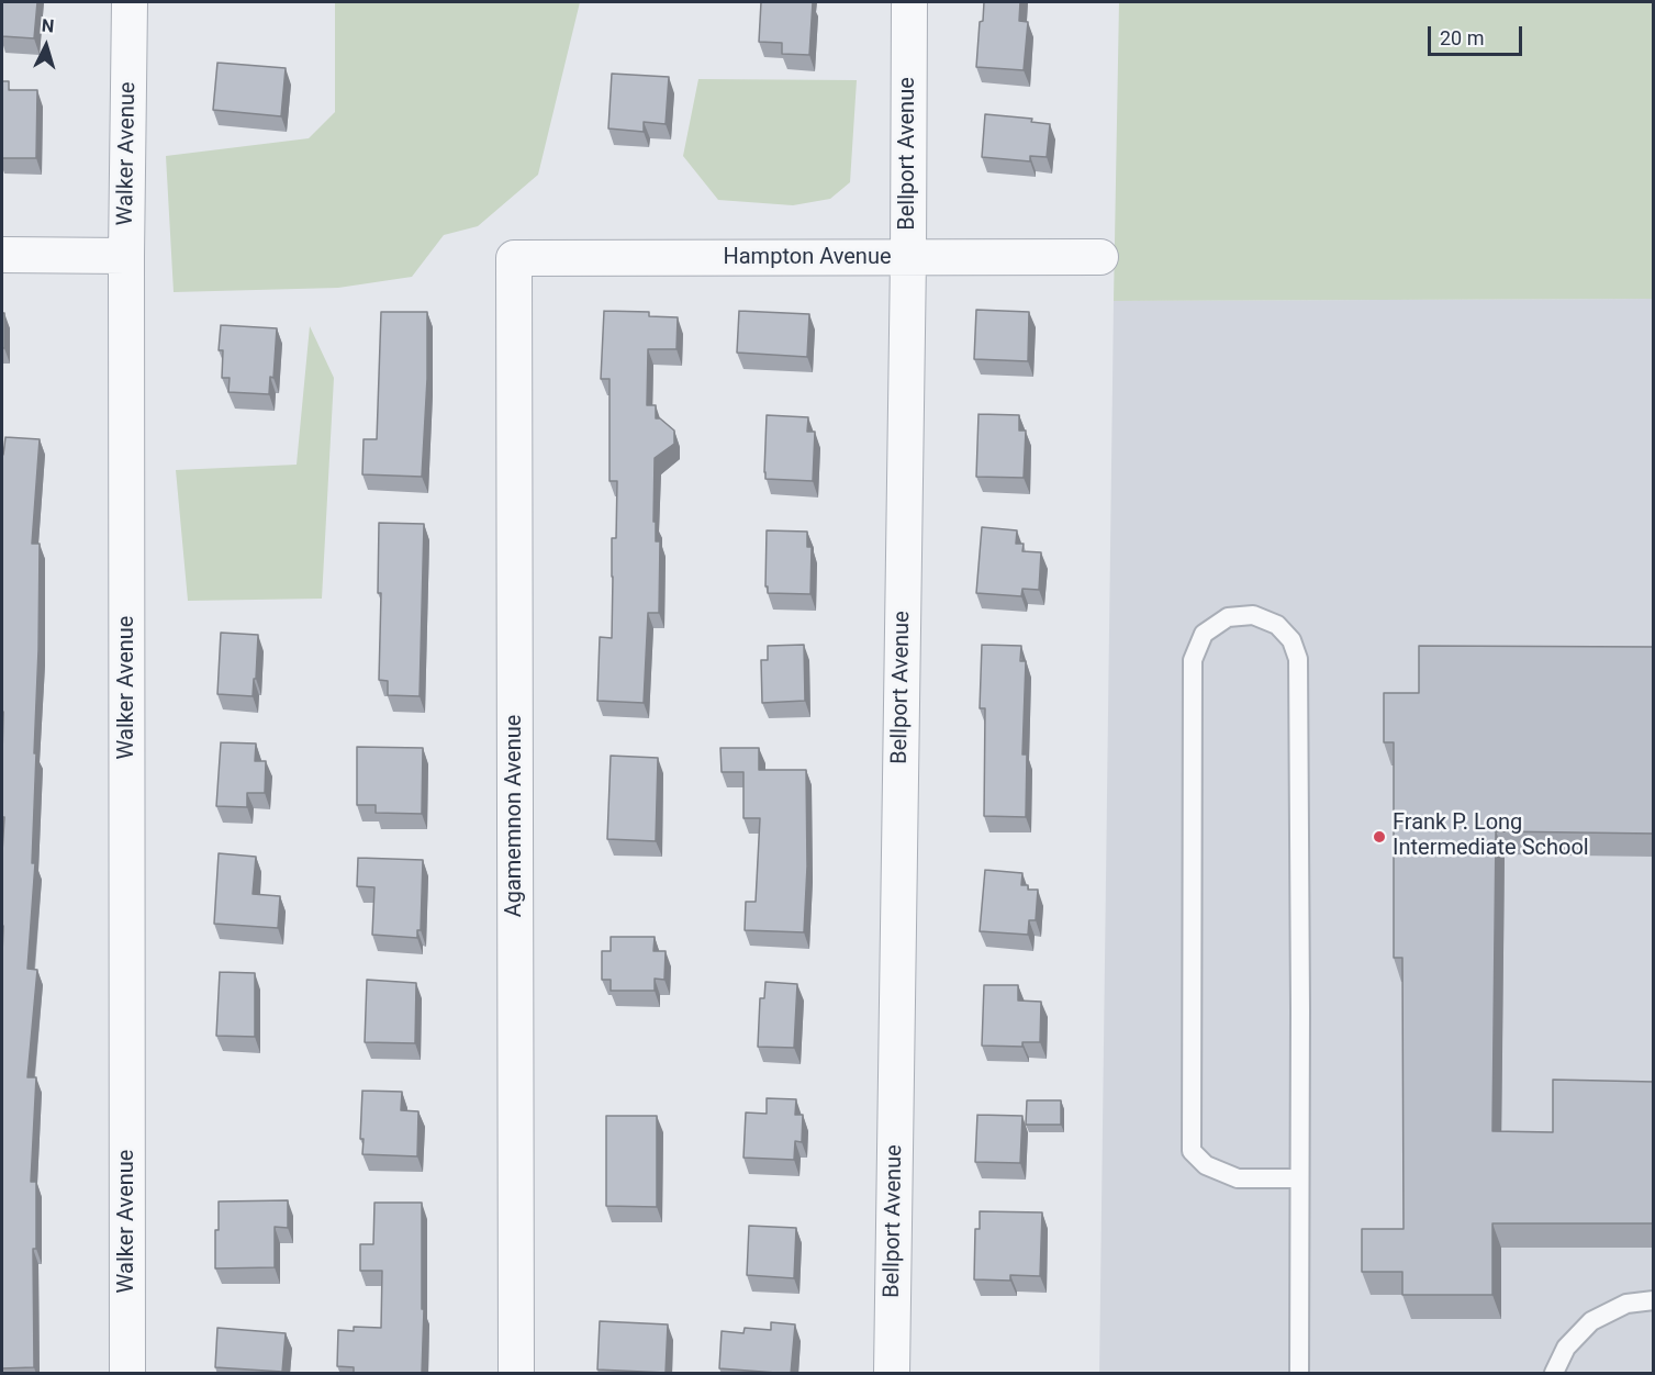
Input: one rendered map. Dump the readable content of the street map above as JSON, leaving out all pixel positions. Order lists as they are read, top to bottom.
{
  "streets": {
    "street": [
      "Walker Avenue",
      "Bellport Avenue",
      "Hampton Avenue",
      "Agamemnon Avenue"
    ]
  },
  "crossings": [
    ["Bellport Avenue", "Hampton Avenue"],
    ["Hampton Avenue", "Agamemnon Avenue"]
  ],
  "places": ["Frank P. Long Intermediate School"],
  "scale_bar": "20 m",
  "north": "top"
}
